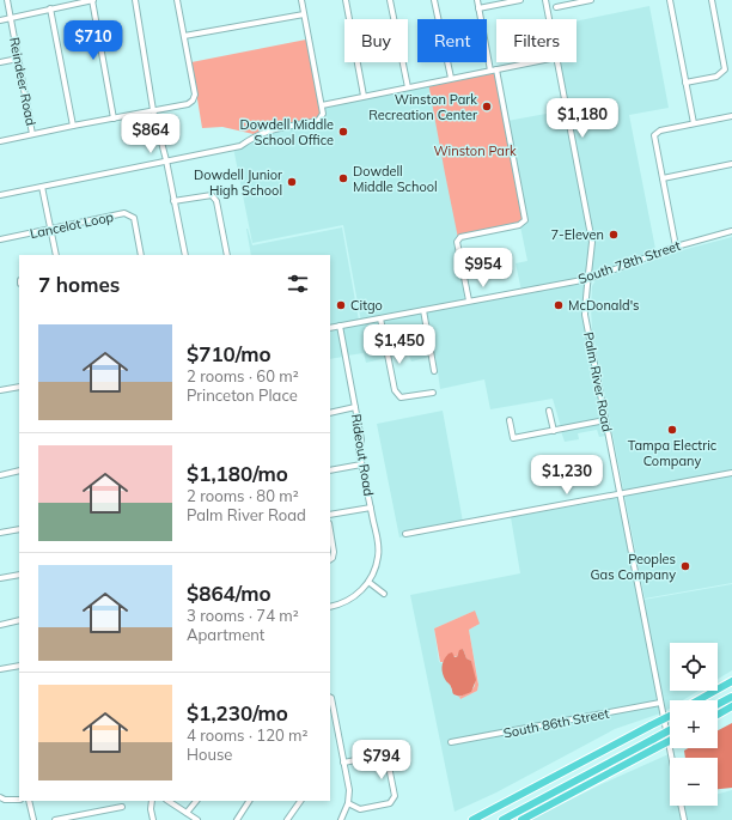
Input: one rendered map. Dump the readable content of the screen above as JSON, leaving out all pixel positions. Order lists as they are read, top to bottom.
{
  "streets": {
    "street": [
      "Reindeer Road",
      "Lancelot Loop",
      "South 78th Street",
      "Palm River Road",
      "Rideout Road",
      "South 86th Street"
    ]
  },
  "crossings": [
    ["South 78th Street", "Palm River Road"],
    ["South 78th Street", "Rideout Road"],
    ["Palm River Road", "South 86th Street"]
  ],
  "parks": ["Winston Park"],
  "places": [
    "Winston Park Recreation Center",
    "Dowdell Middle School Office",
    "Dowdell Middle School",
    "Dowdell Junior High School",
    "7-Eleven",
    "Citgo",
    "McDonald's",
    "Tampa Electric Company",
    "Peoples Gas Company"
  ],
  "page": {
    "chip": ["Buy", "Rent", "Filters"],
    "price": [
      "$710",
      "$1,180",
      "$864",
      "$954",
      "$1,450",
      "$1,230",
      "$794"
    ],
    "heading": "7 homes",
    "list": [
      {
        "name": "$710/mo",
        "note": "2 rooms · 60 m² · Princeton Place"
      },
      {
        "name": "$1,180/mo",
        "note": "2 rooms · 80 m² · Palm River Road"
      },
      {
        "name": "$864/mo",
        "note": "3 rooms · 74 m² · Apartment"
      },
      {
        "name": "$1,230/mo",
        "note": "4 rooms · 120 m² · House"
      }
    ],
    "map_buttons": ["+", "−"]
  }
}
